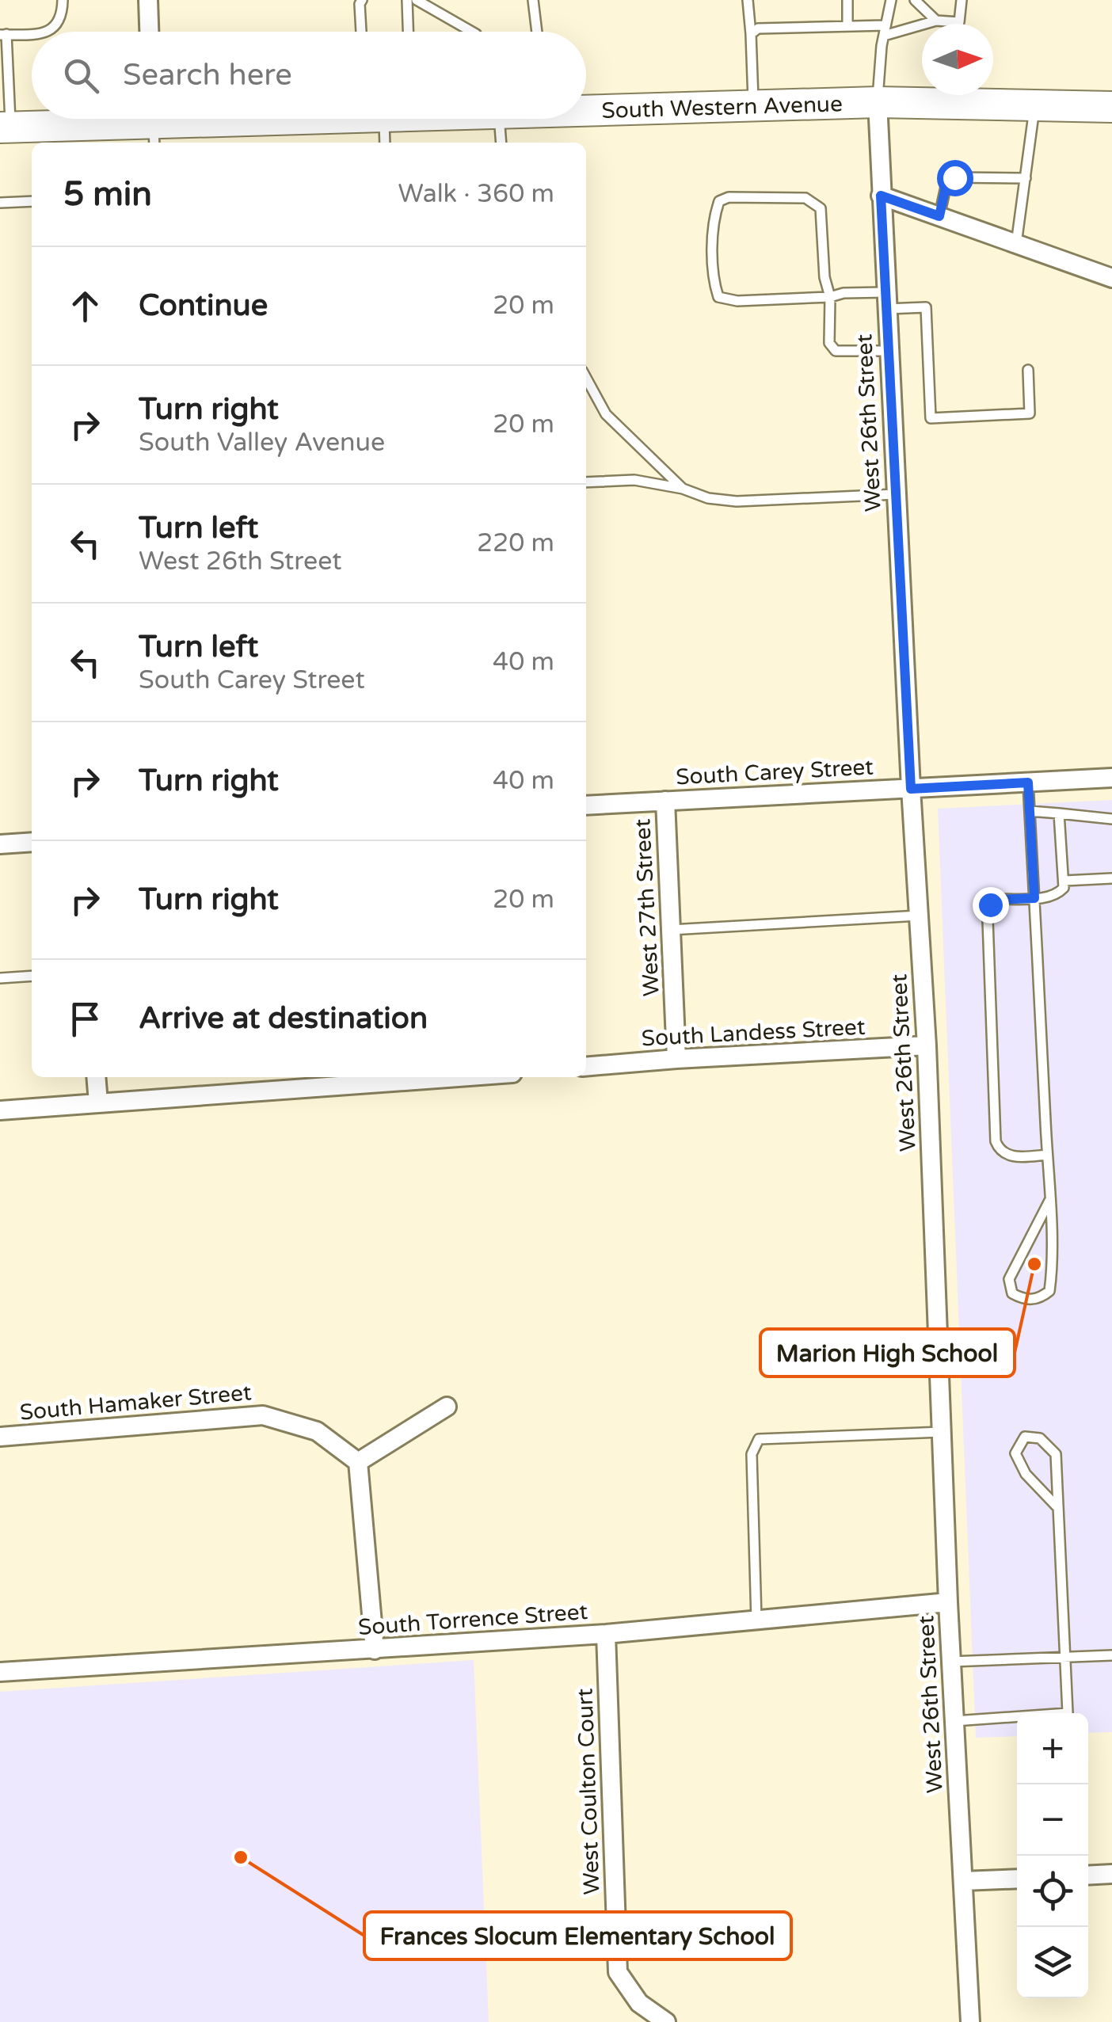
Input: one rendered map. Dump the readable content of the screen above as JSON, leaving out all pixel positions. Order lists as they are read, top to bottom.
{
  "streets": {
    "highway": ["South Western Avenue"],
    "street": [
      "West 26th Street",
      "South Carey Street",
      "West 27th Street",
      "South Landess Street",
      "South Hamaker Street",
      "South Torrence Street",
      "West Coulton Court"
    ]
  },
  "crossings": [
    ["South Western Avenue", "West 26th Street"],
    ["West 26th Street", "South Carey Street"],
    ["West 26th Street", "South Landess Street"],
    ["West 26th Street", "South Torrence Street"],
    ["South Carey Street", "West 27th Street"],
    ["West 27th Street", "South Landess Street"],
    ["South Torrence Street", "West Coulton Court"]
  ],
  "places": ["Marion High School", "Frances Slocum Elementary School"],
  "north": "right",
  "page": {
    "search": "Search here",
    "heading": ["5 min", "Walk · 360 m"],
    "list": [
      ["Continue", "20 m"],
      ["Turn right", "South Valley Avenue", "20 m"],
      ["Turn left", "West 26th Street", "220 m"],
      ["Turn left", "South Carey Street", "40 m"],
      ["Turn right", "40 m"],
      ["Turn right", "20 m"],
      "Arrive at destination"
    ],
    "map_buttons": ["+", "−"]
  }
}
